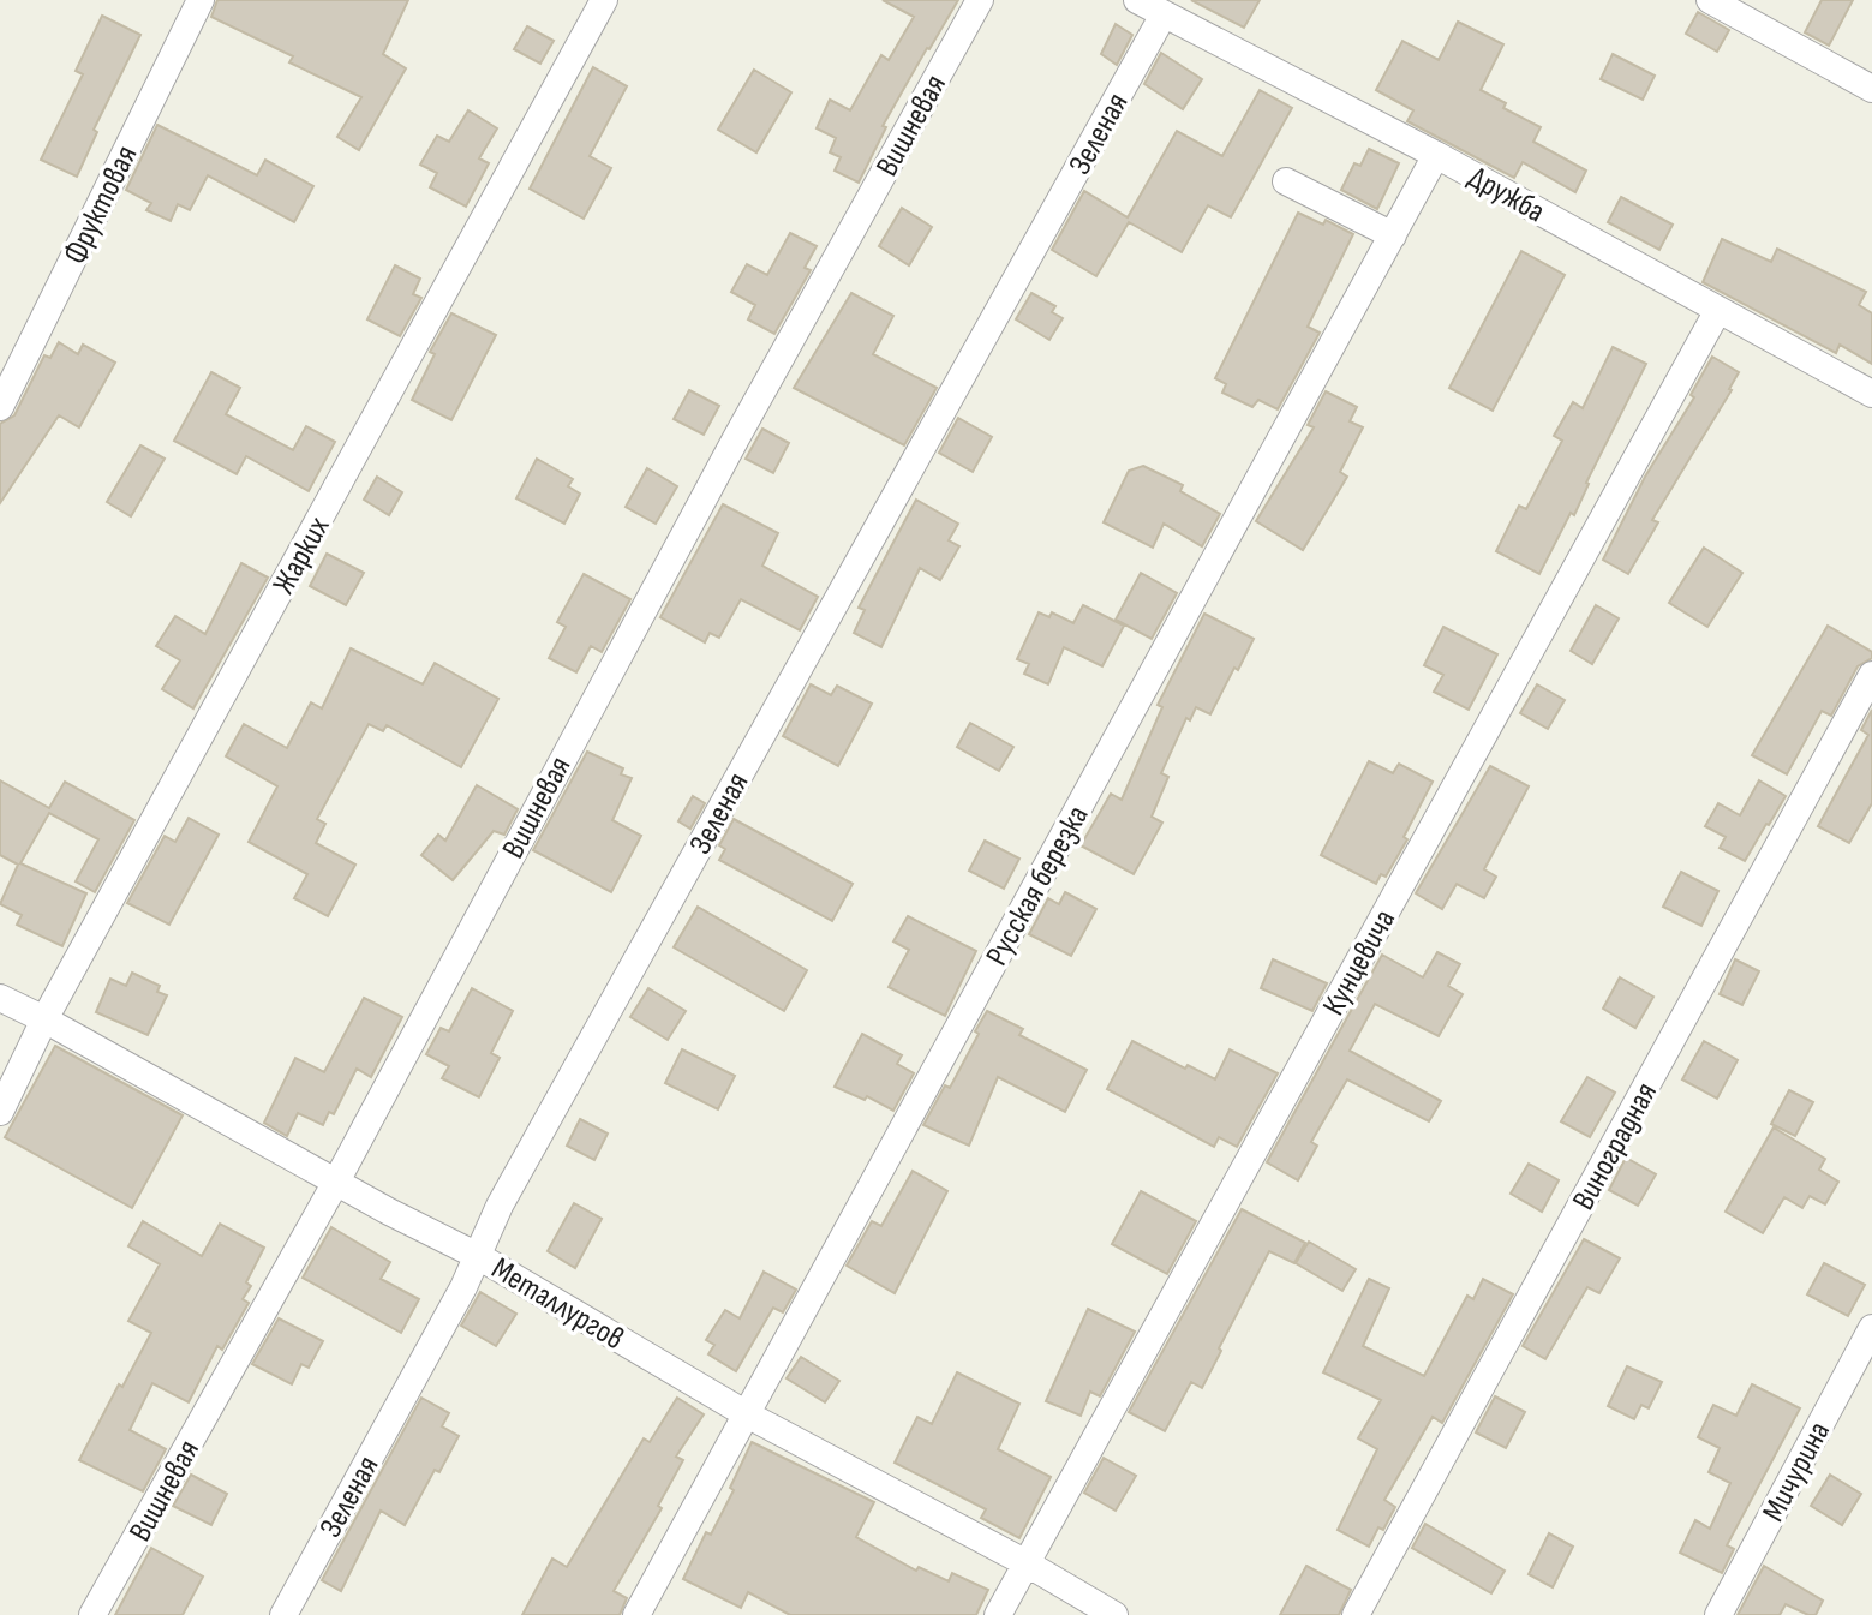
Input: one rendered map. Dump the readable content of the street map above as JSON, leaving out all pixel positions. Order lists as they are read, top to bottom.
{
  "streets": {
    "street": [
      "Вишневая",
      "Зеленая",
      "Дружба",
      "Фруктовая",
      "Жарких",
      "Русская березка",
      "Кунцевича",
      "Виноградная",
      "Металлургов",
      "Мичурина"
    ]
  },
  "crossings": [
    ["Вишневая", "Металлургов"],
    ["Зеленая", "Дружба"],
    ["Зеленая", "Металлургов"],
    ["Дружба", "Русская березка"],
    ["Дружба", "Кунцевича"],
    ["Жарких", "Металлургов"],
    ["Русская березка", "Металлургов"],
    ["Кунцевича", "Металлургов"]
  ]
}
